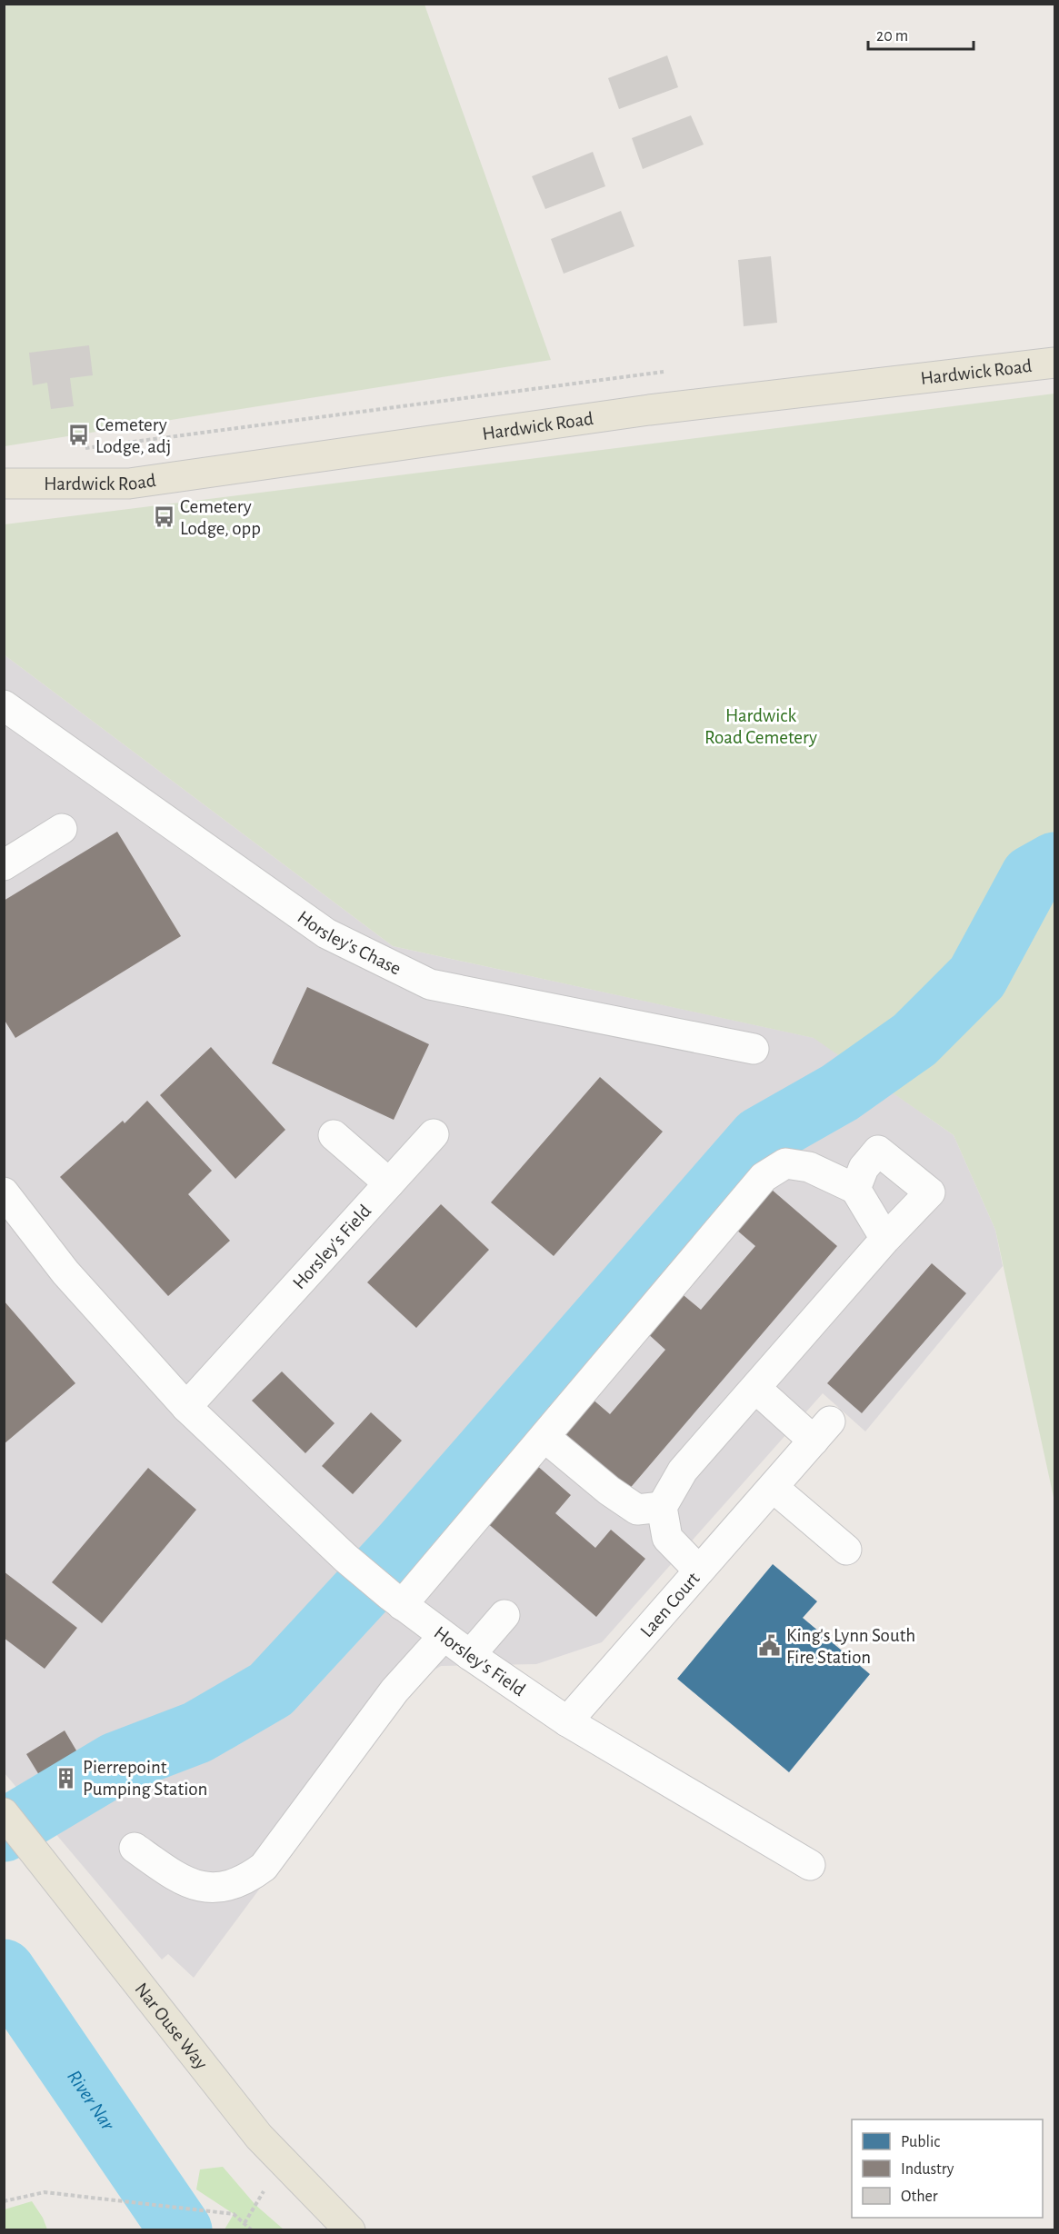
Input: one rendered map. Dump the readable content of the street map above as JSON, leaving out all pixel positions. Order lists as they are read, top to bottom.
{
  "streets": {
    "main road": ["Hardwick Road", "Nar Ouse Way"],
    "street": ["Horsley's Chase", "Horsley's Field", "Laen Court"]
  },
  "crossings": [
    ["Horsley's Field", "Laen Court"]
  ],
  "water": ["River Nar"],
  "parks": ["Hardwick Road Cemetery"],
  "places": {
    "bus stop": ["Cemetery Lodge, adj", "Cemetery Lodge, opp"],
    "public building": ["King's Lynn South Fire Station"],
    "building": ["Pierrepoint Pumping Station"]
  },
  "legend": ["Public", "Industry", "Other"],
  "scale_bar": "20 m"
}
